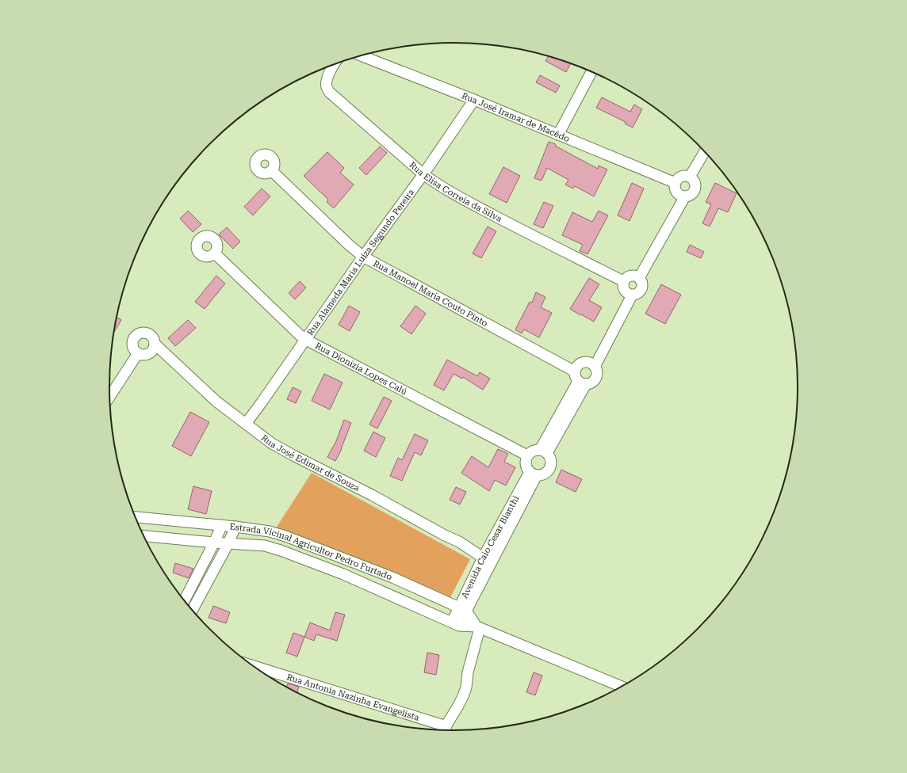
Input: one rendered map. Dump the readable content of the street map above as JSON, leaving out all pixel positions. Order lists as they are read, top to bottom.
{
  "streets": {
    "street": [
      "Rua José Iramar de Macêdo",
      "Rua Elisa Correia da Silva",
      "Rua Alameda Maria Luiza Segundo Pereira",
      "Rua Manoel Maria Couto Pinto",
      "Rua Dionizia Lopes Calú",
      "Rua José Edimar de Souza",
      "Avenida Caio Cesar Bianthi",
      "Estrada Vicinal Agricultor Pedro Furtado",
      "Rua Antonia Nazinha Evangelista"
    ]
  },
  "crossings": [
    ["Rua José Iramar de Macêdo", "Rua Alameda Maria Luiza Segundo Pereira"],
    ["Rua Elisa Correia da Silva", "Rua Alameda Maria Luiza Segundo Pereira"],
    ["Rua Alameda Maria Luiza Segundo Pereira", "Rua Manoel Maria Couto Pinto"],
    ["Rua Alameda Maria Luiza Segundo Pereira", "Rua Dionizia Lopes Calú"],
    ["Rua Alameda Maria Luiza Segundo Pereira", "Rua José Edimar de Souza"],
    ["Rua Dionizia Lopes Calú", "Avenida Caio Cesar Bianthi"],
    ["Rua José Edimar de Souza", "Avenida Caio Cesar Bianthi"],
    ["Avenida Caio Cesar Bianthi", "Estrada Vicinal Agricultor Pedro Furtado"]
  ]
}
